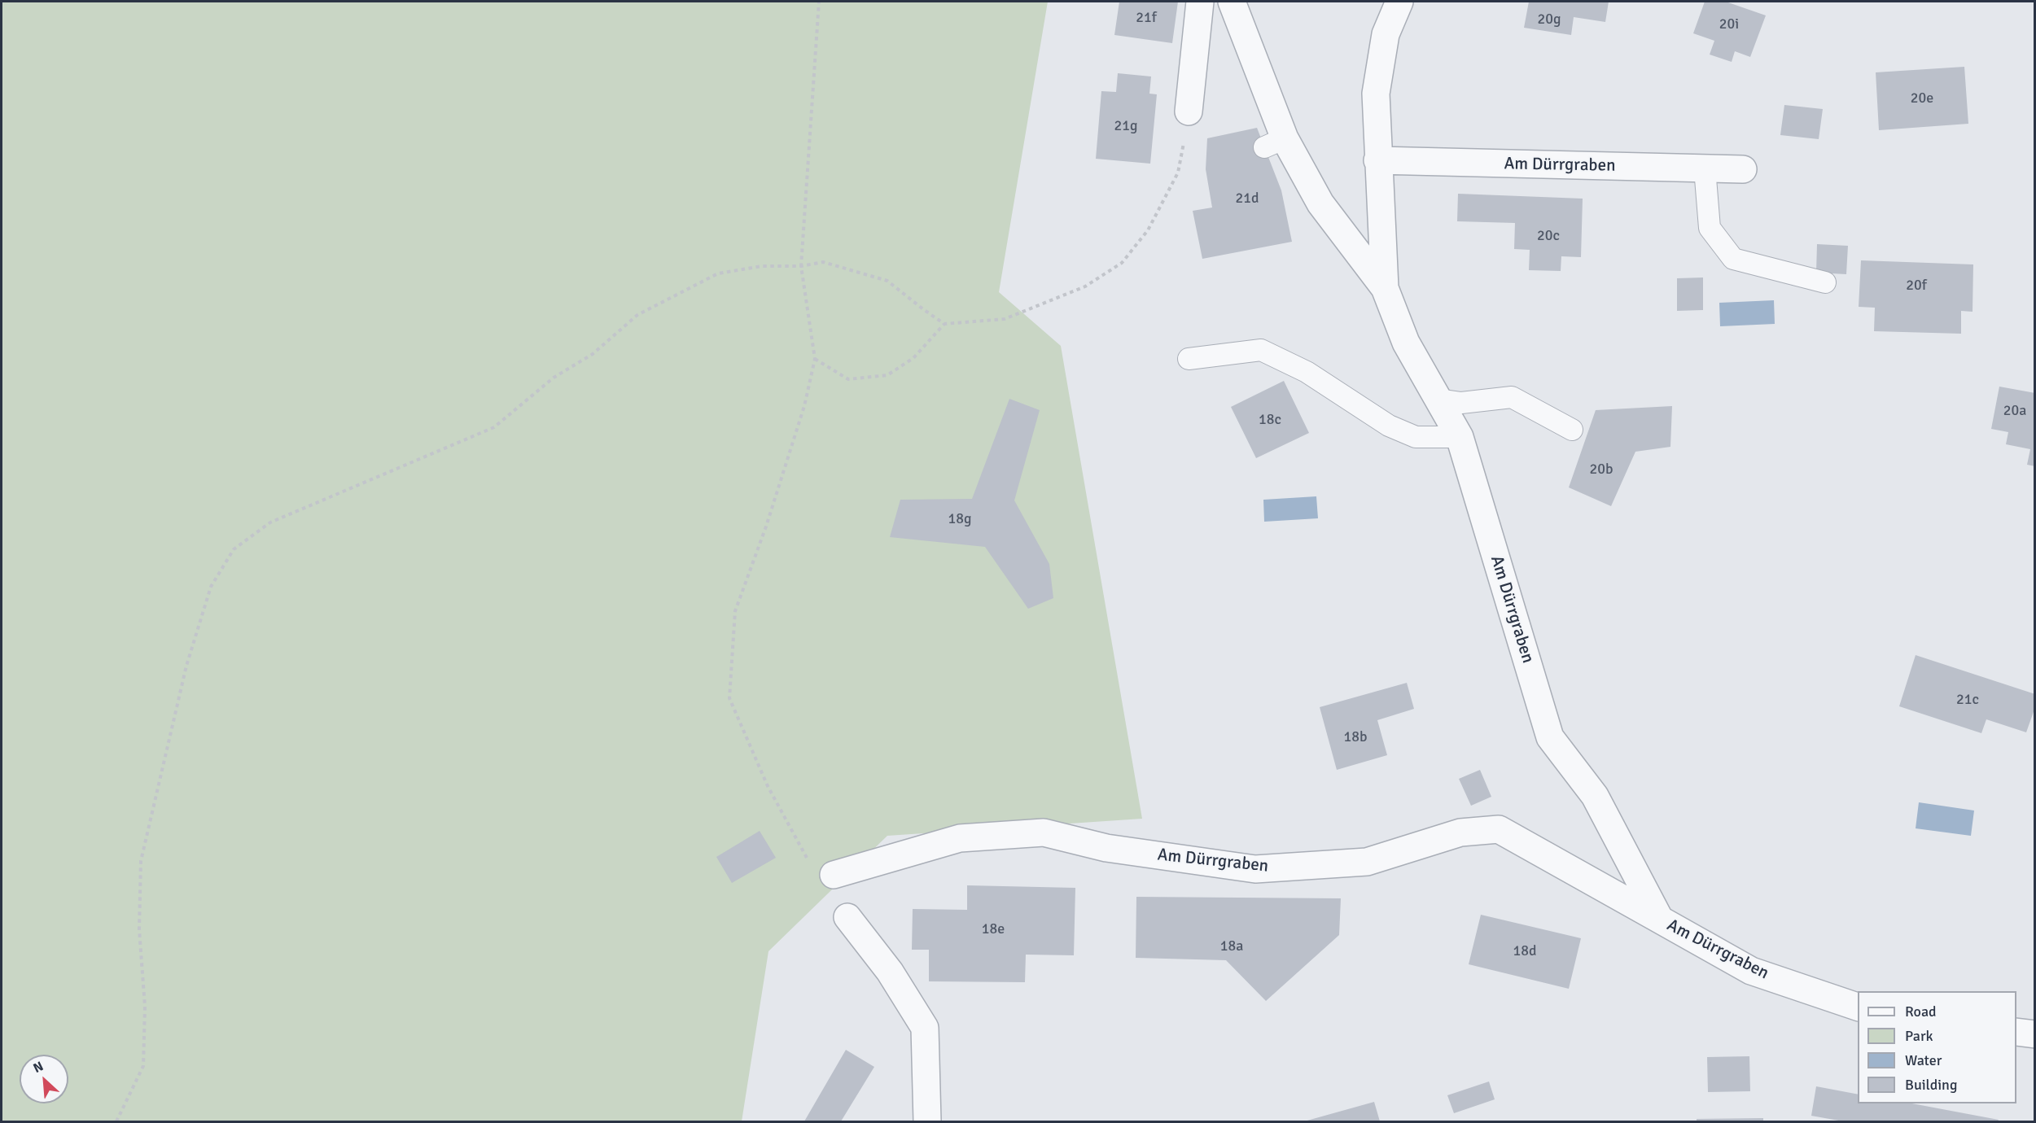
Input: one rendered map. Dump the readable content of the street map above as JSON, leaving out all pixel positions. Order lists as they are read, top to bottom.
{
  "streets": {
    "street": ["Am Dürrgraben"]
  },
  "house_numbers": [
    "21f",
    "20g",
    "20i",
    "20e",
    "21g",
    "21d",
    "20c",
    "20f",
    "20a",
    "18c",
    "20b",
    "18g",
    "21c",
    "18b",
    "18e",
    "18a",
    "18d"
  ],
  "legend": [
    "Road",
    "Park",
    "Water",
    "Building"
  ],
  "north": "top left"
}
